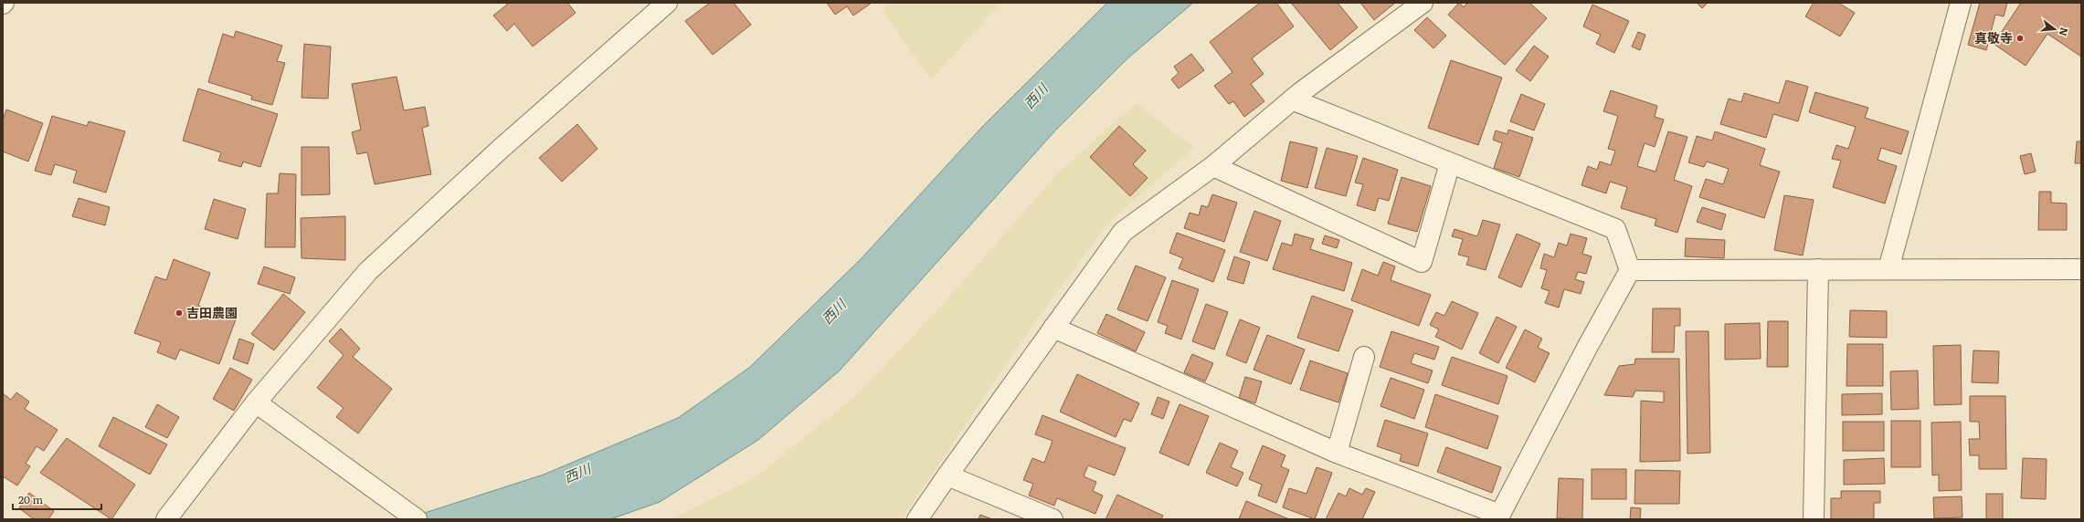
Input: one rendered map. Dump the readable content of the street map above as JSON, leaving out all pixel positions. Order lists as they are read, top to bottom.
{
  "water": ["西川"],
  "places": ["真敬寺", "吉田農園"],
  "scale_bar": "20 m",
  "north": "right"
}
